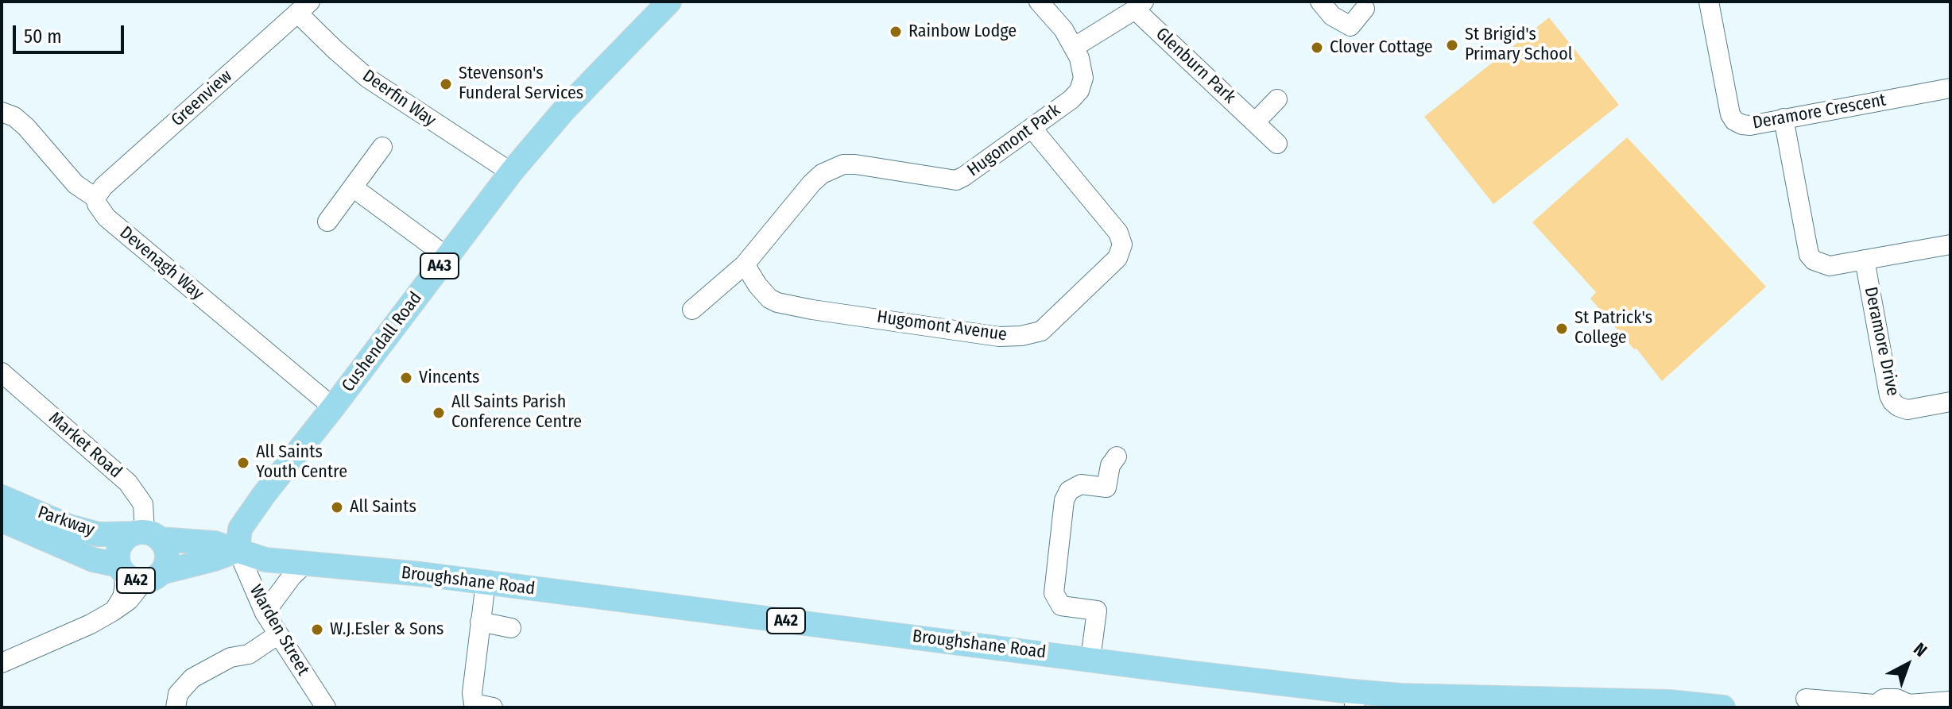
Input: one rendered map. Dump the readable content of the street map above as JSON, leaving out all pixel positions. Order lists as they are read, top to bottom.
{
  "streets": {
    "main road": [
      "A43",
      "Cushendall Road",
      "Parkway",
      "A42",
      "Broughshane Road"
    ],
    "street": [
      "Glenburn Park",
      "Greenview",
      "Deerfin Way",
      "Deramore Crescent",
      "Hugomont Park",
      "Devenagh Way",
      "Hugomont Avenue",
      "Deramore Drive",
      "Market Road",
      "Warden Street"
    ]
  },
  "crossings": [
    ["Glenburn Park", "Hugomont Park"],
    ["Greenview", "Deerfin Way"],
    ["Greenview", "Devenagh Way"],
    ["Deerfin Way", "Cushendall Road"],
    ["Hugomont Park", "Hugomont Avenue"],
    ["Devenagh Way", "Cushendall Road"],
    ["Cushendall Road", "A42"],
    ["Cushendall Road", "Broughshane Road"],
    ["Cushendall Road", "Warden Street"],
    ["Market Road", "Parkway"],
    ["Market Road", "A42"],
    ["Market Road", "Broughshane Road"],
    ["Parkway", "A42"],
    ["Parkway", "Broughshane Road"],
    ["A42", "Broughshane Road"],
    ["A42", "Warden Street"],
    ["Broughshane Road", "Warden Street"]
  ],
  "places": [
    "Rainbow Lodge",
    "St Brigid's Primary School",
    "Clover Cottage",
    "Stevenson's Funderal Services",
    "St Patrick's College",
    "Vincents",
    "All Saints Parish Conference Centre",
    "All Saints Youth Centre",
    "All Saints",
    "W.J.Esler & Sons"
  ],
  "scale_bar": "50 m",
  "north": "top right"
}
